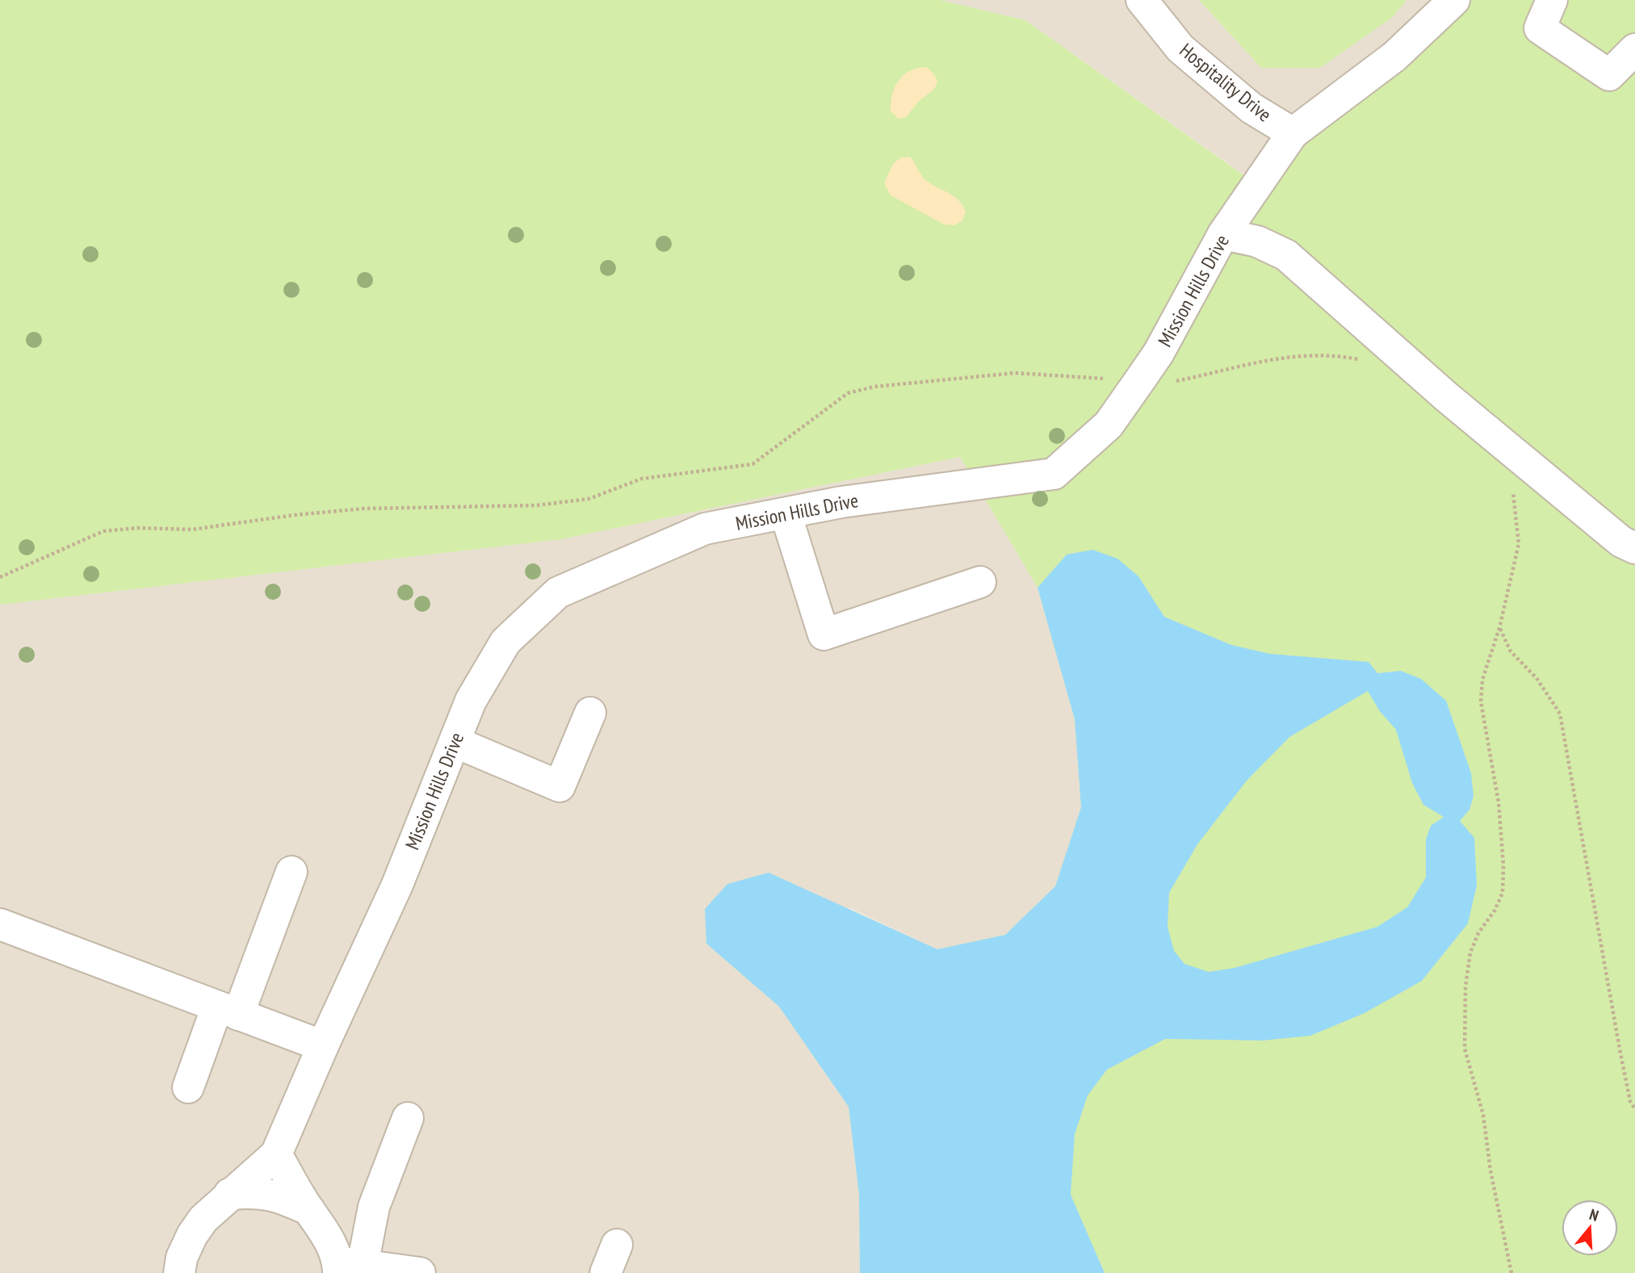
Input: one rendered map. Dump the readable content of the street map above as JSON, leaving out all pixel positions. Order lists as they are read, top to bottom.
{
  "streets": {
    "street": ["Hospitality Drive", "Mission Hills Drive"]
  },
  "crossings": [
    ["Hospitality Drive", "Mission Hills Drive"]
  ],
  "north": "top"
}
